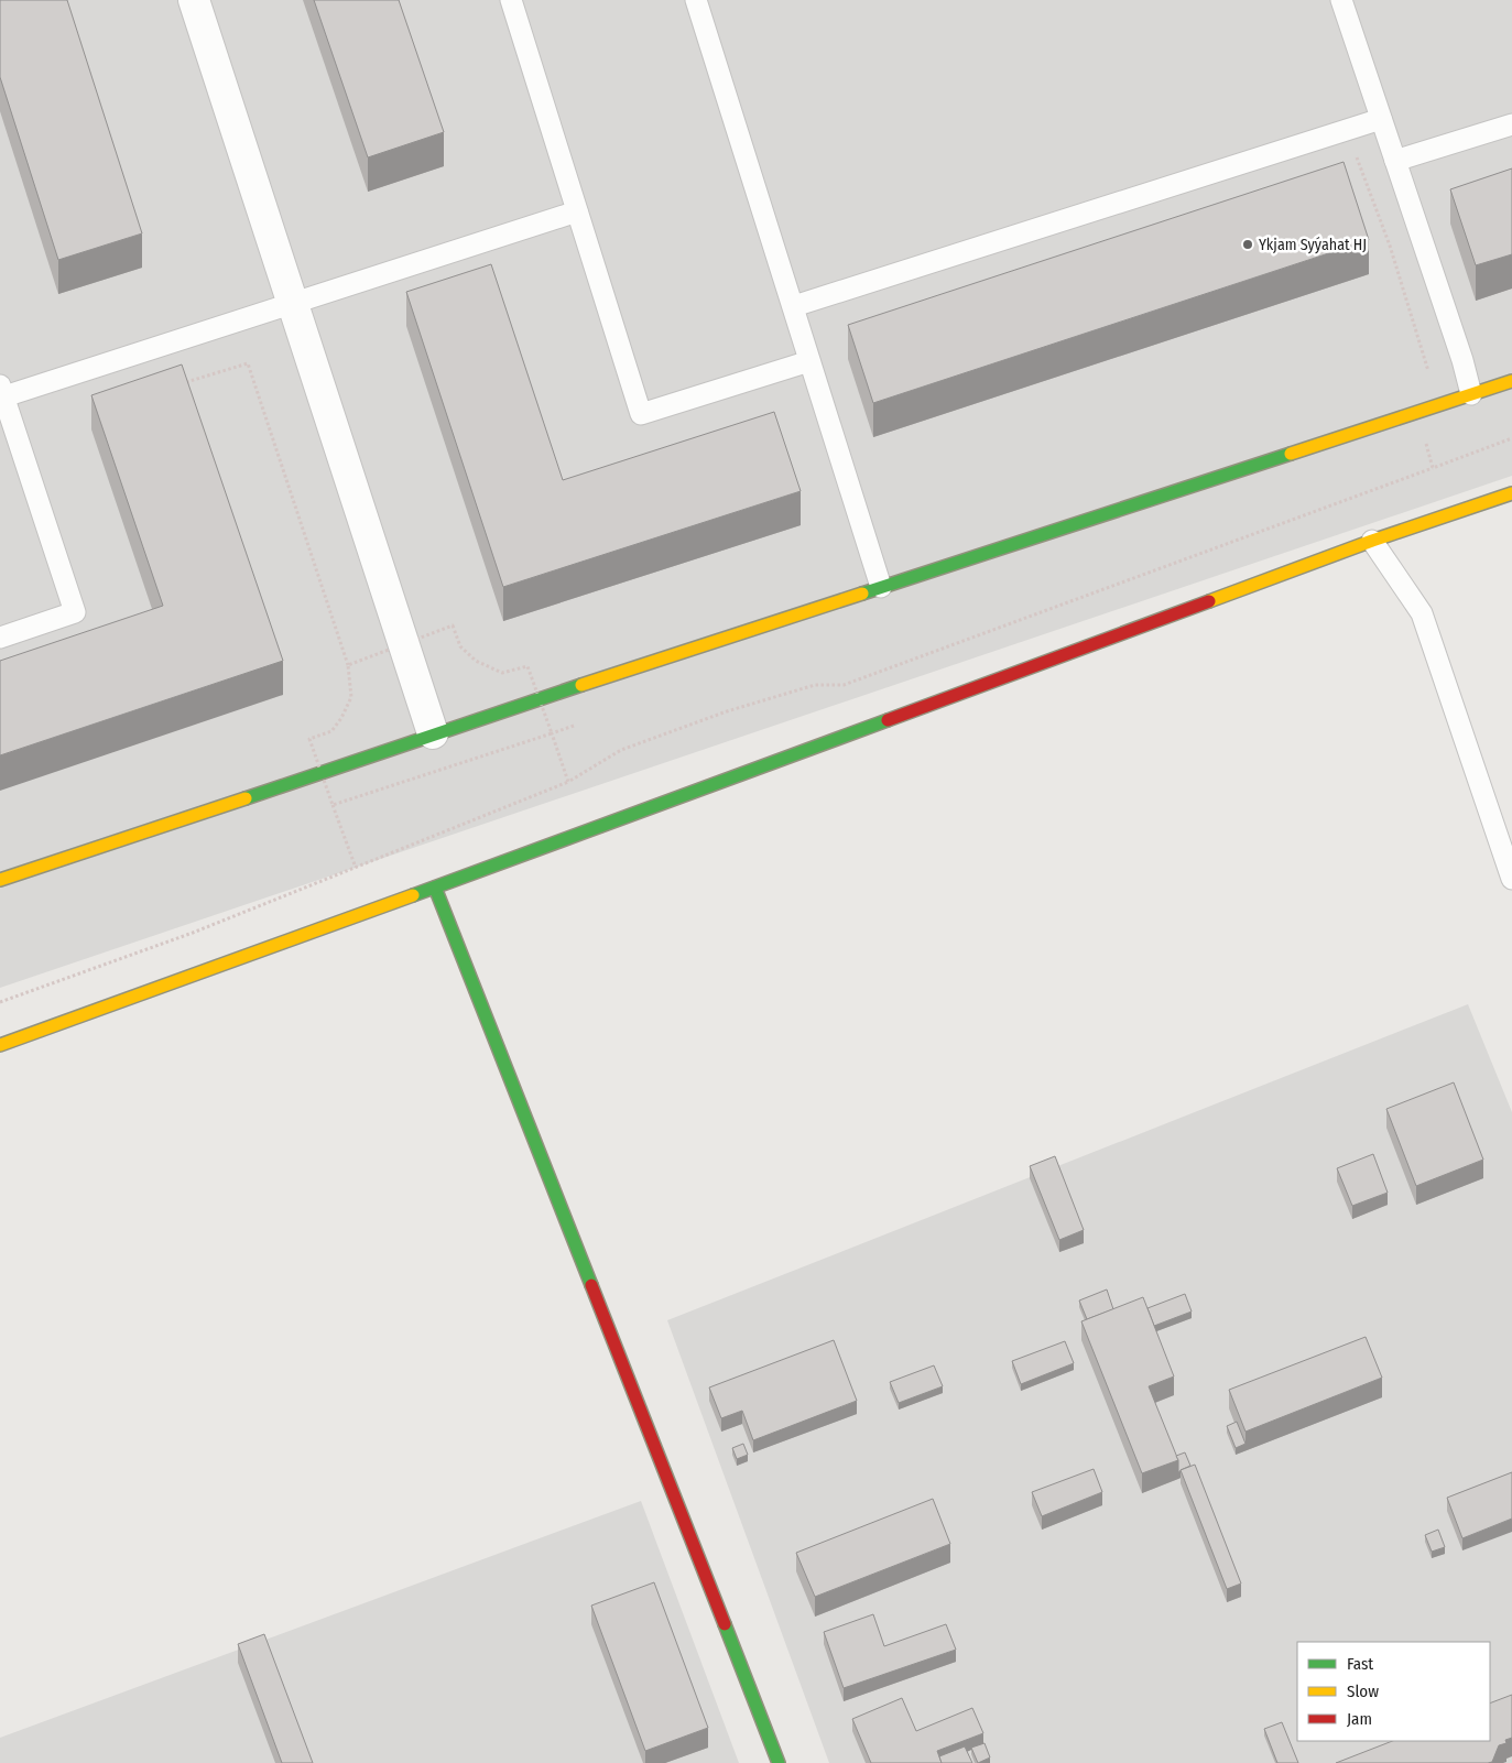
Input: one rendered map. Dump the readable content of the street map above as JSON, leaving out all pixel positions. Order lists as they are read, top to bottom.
{
  "places": ["Ykjam Syýahat HJ"],
  "legend": ["Fast", "Slow", "Jam"]
}
